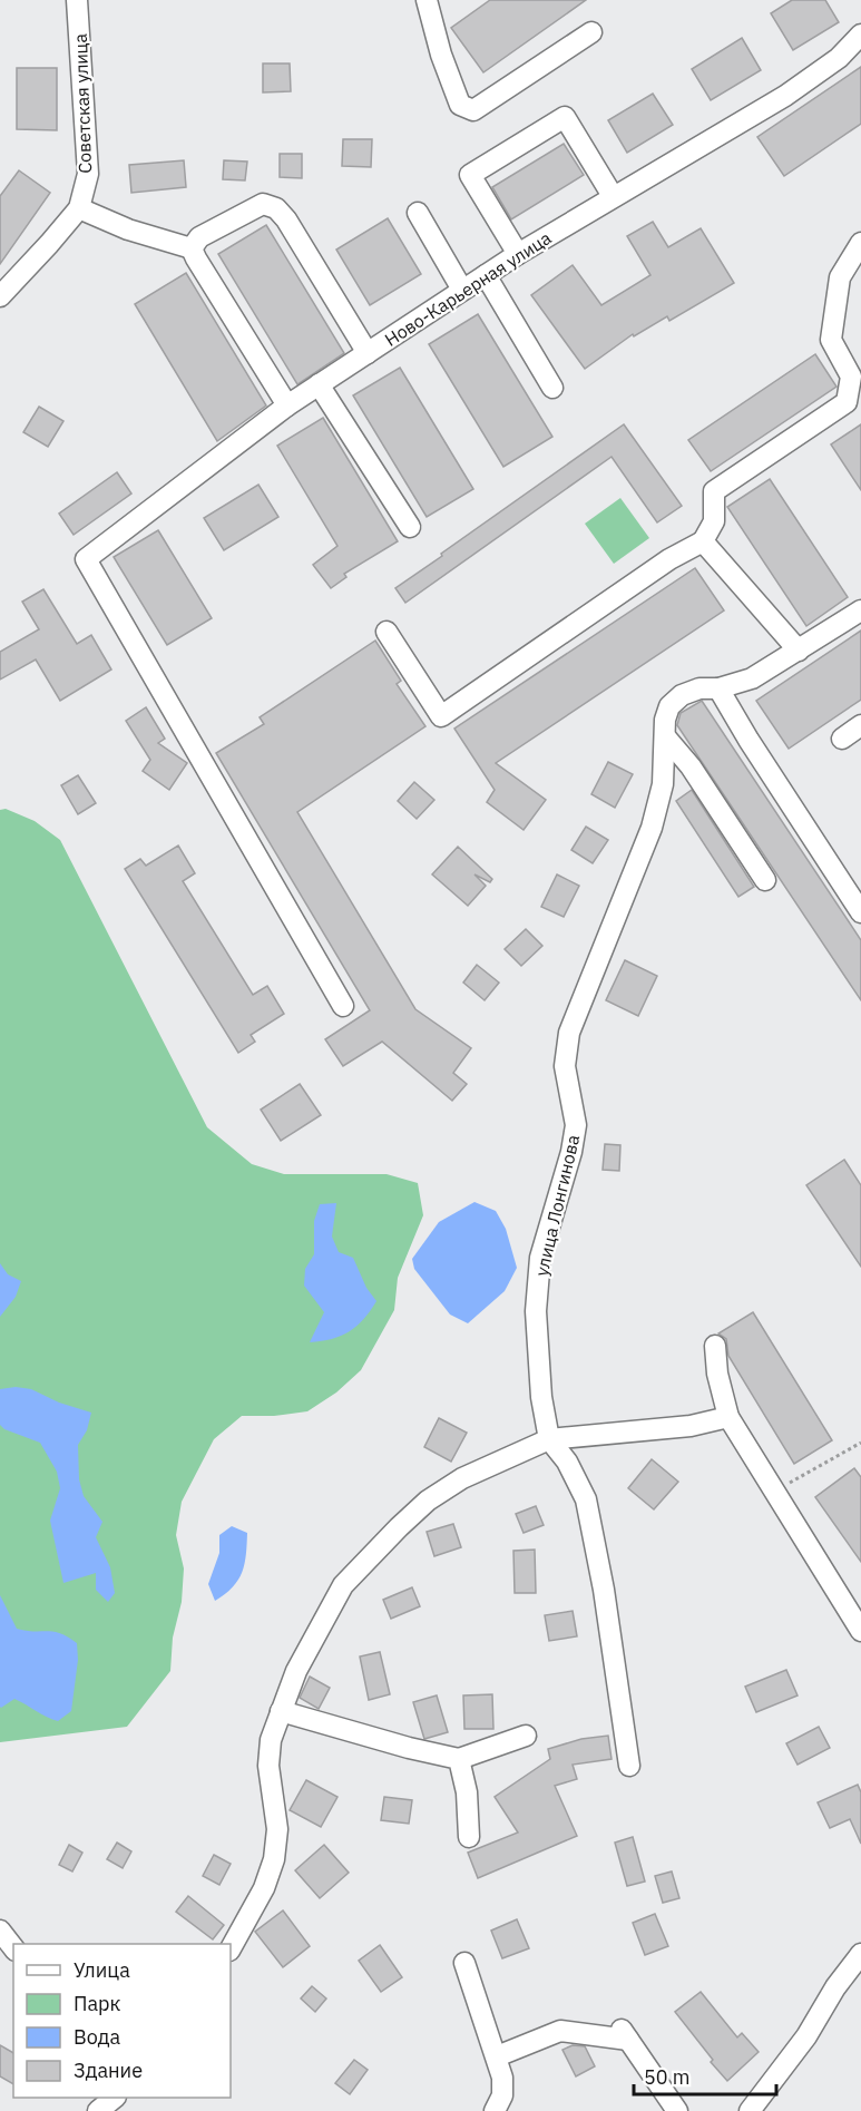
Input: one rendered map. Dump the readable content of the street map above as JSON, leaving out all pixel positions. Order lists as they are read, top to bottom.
{
  "streets": {
    "street": ["Советская улица", "Ново-Карьерная улица", "улица Лонгинова"]
  },
  "legend": [
    "Улица",
    "Парк",
    "Вода",
    "Здание"
  ],
  "scale_bar": "50 m"
}
